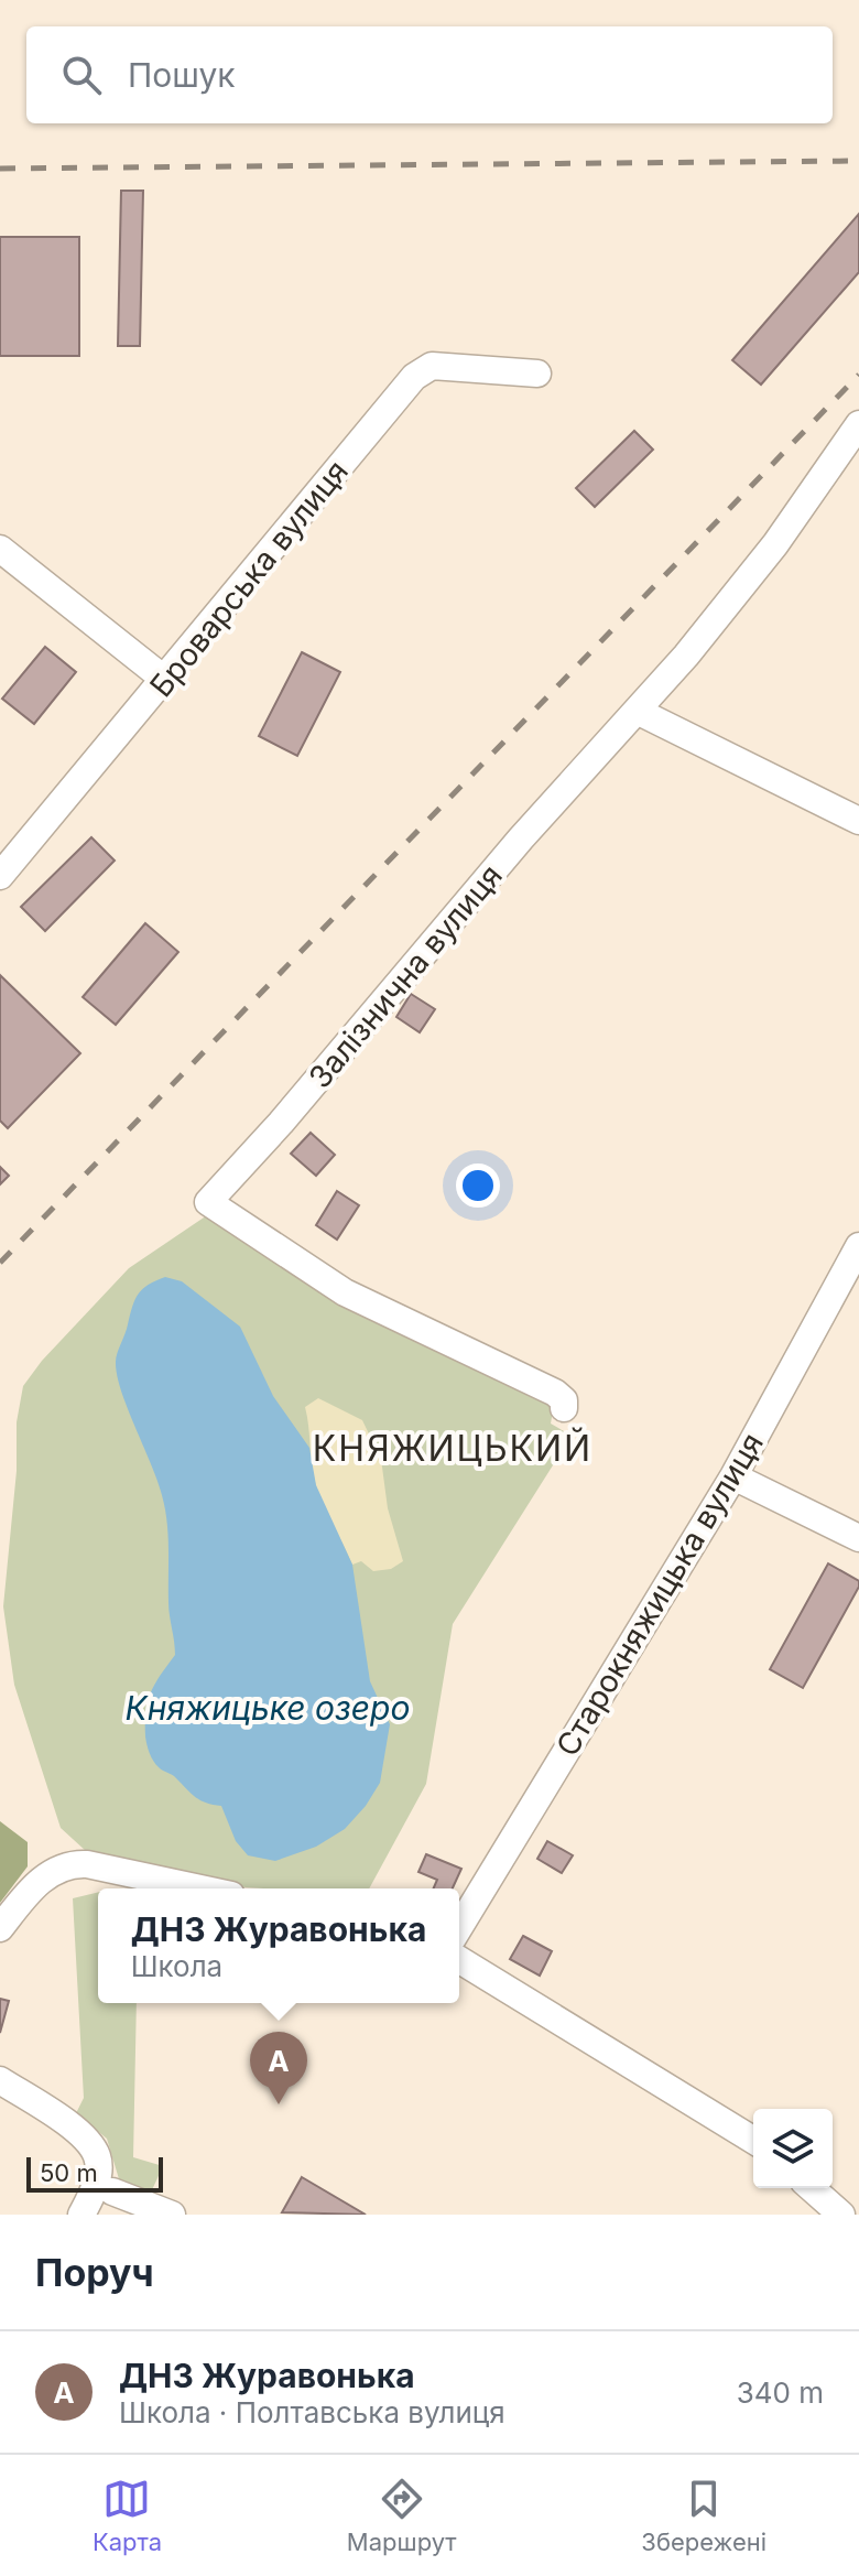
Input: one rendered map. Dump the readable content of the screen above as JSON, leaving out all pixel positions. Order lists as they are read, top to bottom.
{
  "streets": {
    "street": ["Броварська вулиця", "Залізнична вулиця", "Старокняжицька вулиця"]
  },
  "districts": ["КНЯЖИЦЬКИЙ"],
  "water": ["Княжицьке озеро"],
  "scale_bar": "50 m",
  "page": {
    "search": "Пошук",
    "popup": ["ДНЗ Журавонька", "Школа"],
    "pins": "A",
    "scale": "50 m",
    "heading": "Поруч",
    "list": [
      {
        "mark": "A",
        "name": "ДНЗ Журавонька",
        "note": "Школа · Полтавська вулиця",
        "value": "340 m"
      }
    ],
    "nav": ["Карта", "Маршрут", "Збережені"]
  }
}
